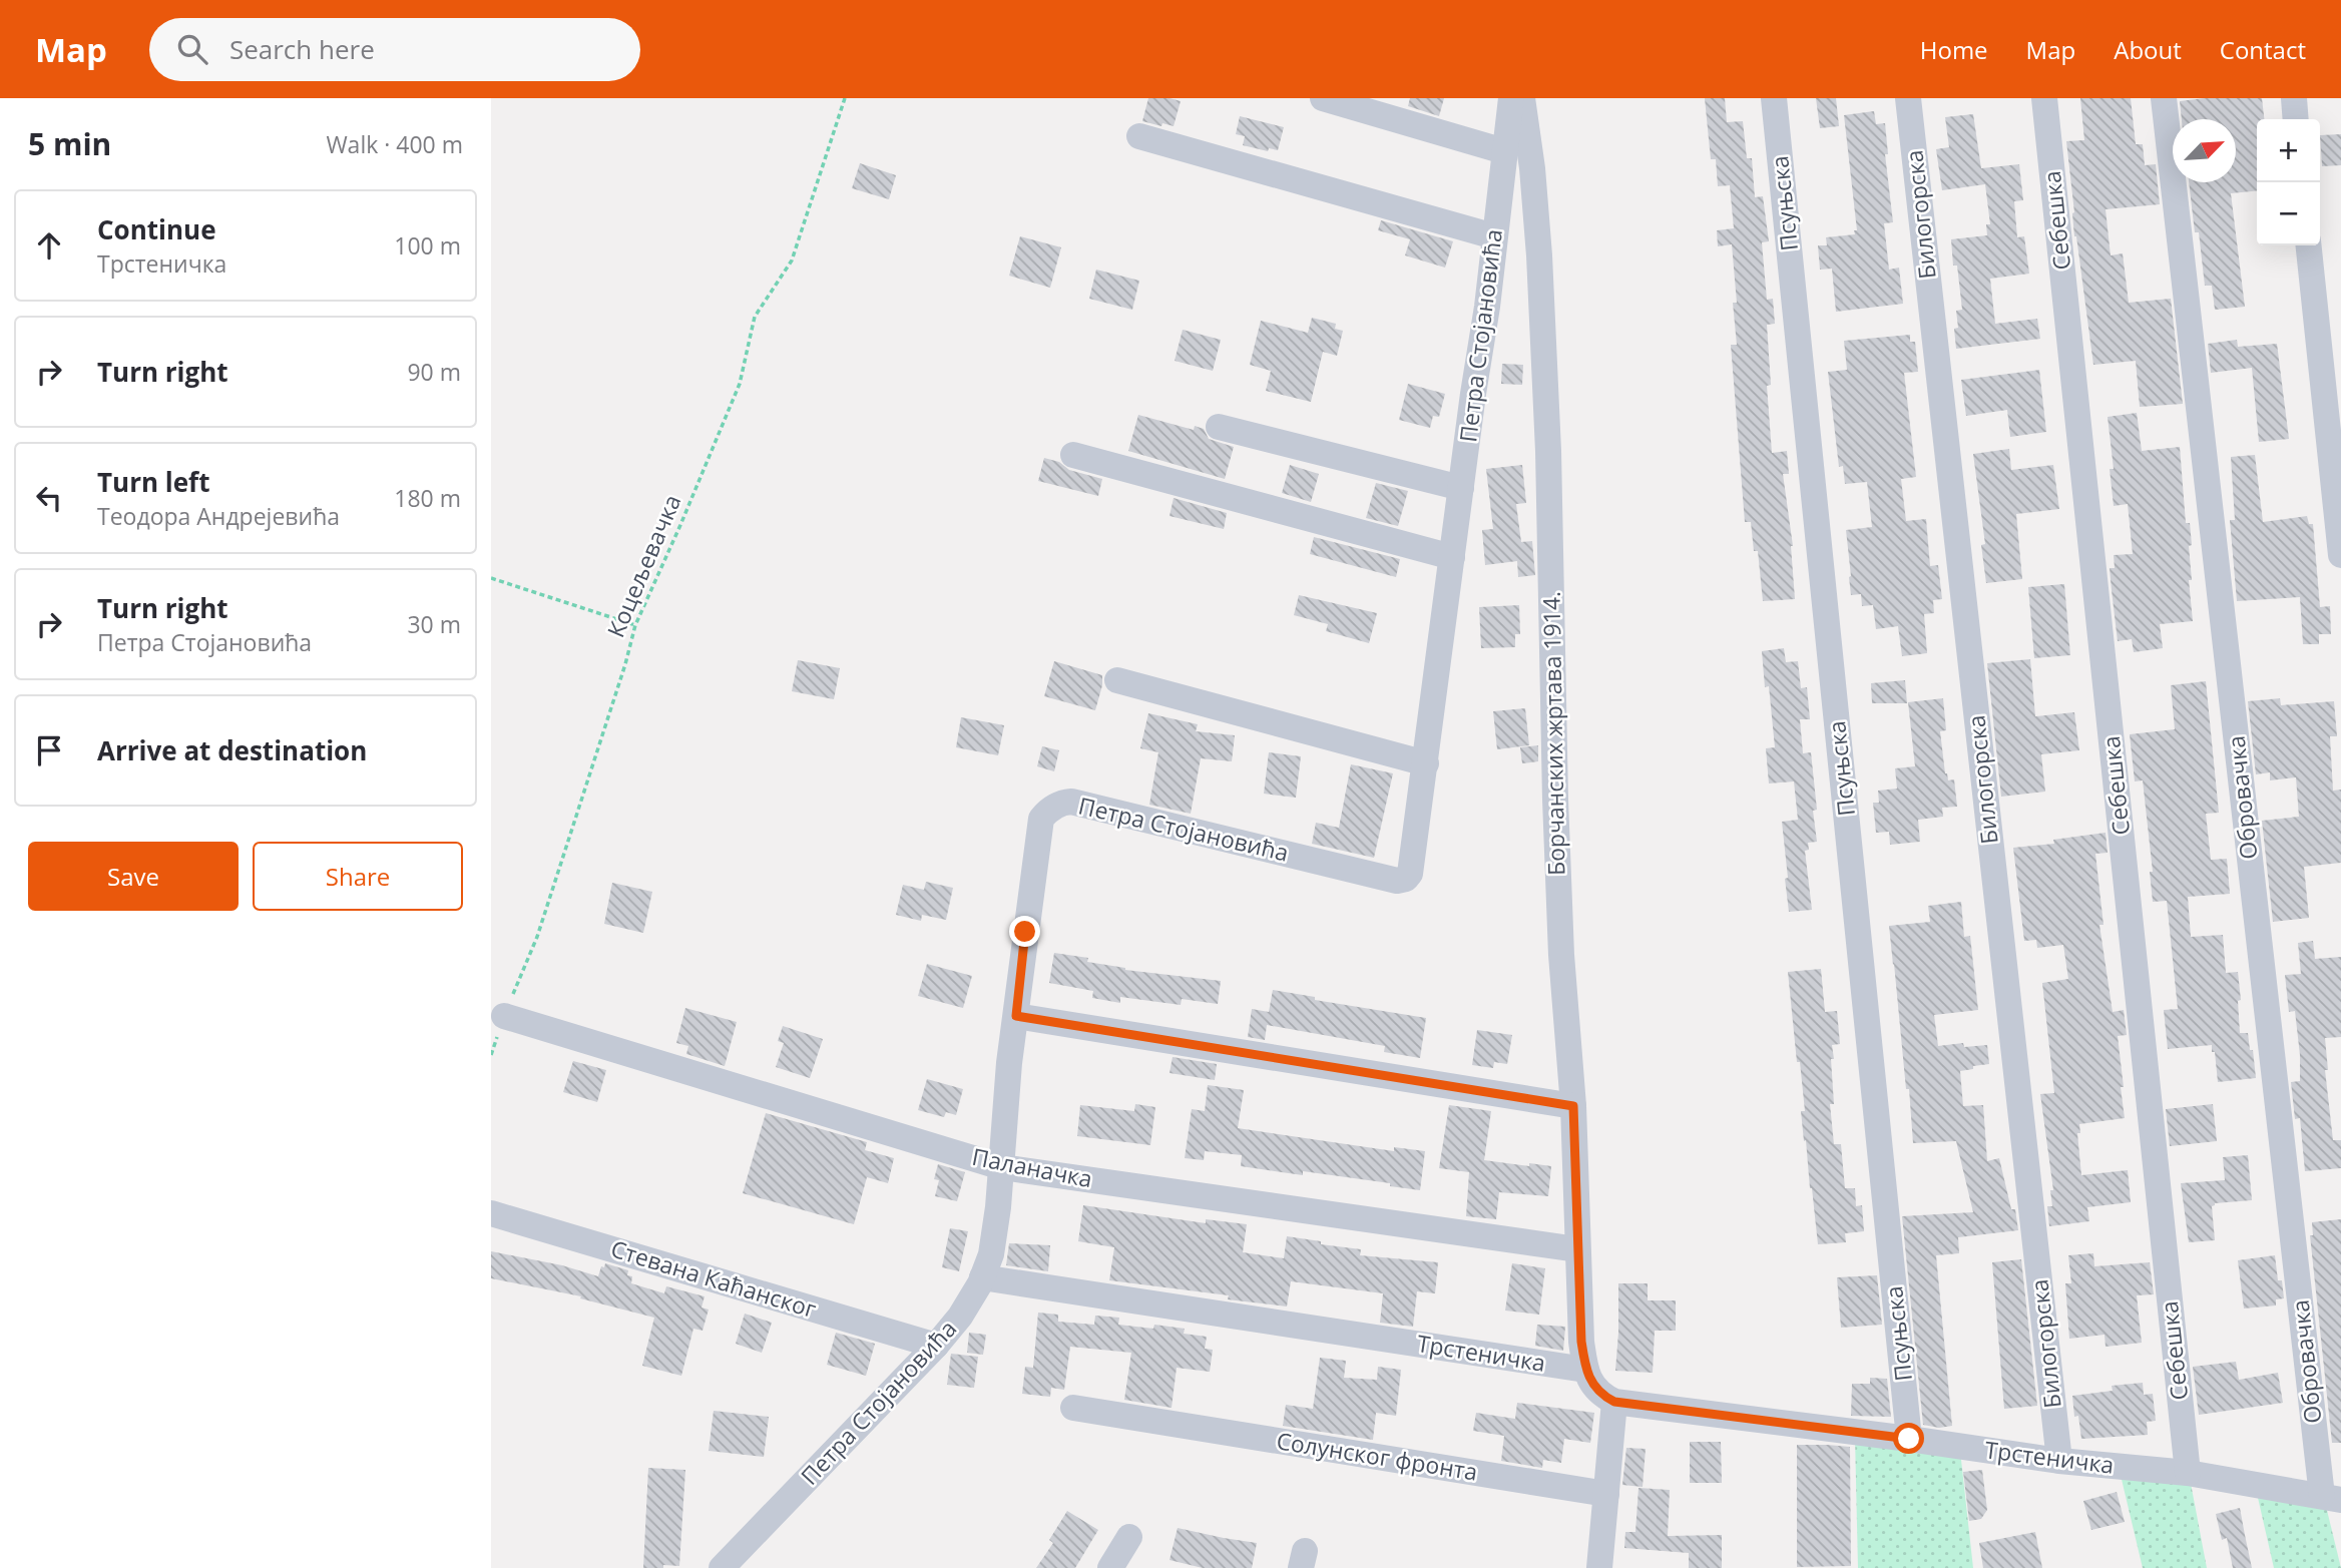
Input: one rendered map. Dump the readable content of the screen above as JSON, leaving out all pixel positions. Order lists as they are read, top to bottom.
{
  "streets": {
    "street": [
      "Псуњска",
      "Билогорска",
      "Себешка",
      "Петра Стојановића",
      "Борчанских жртава 1914.",
      "Обровачка",
      "Паланачка",
      "Стевана Каћанског",
      "Трстеничка",
      "Солунског фронта"
    ],
    "path": ["Коцељевачка"]
  },
  "crossings": [
    ["Псуњска", "Трстеничка"],
    ["Билогорска", "Трстеничка"],
    ["Себешка", "Трстеничка"],
    ["Петра Стојановића", "Паланачка"],
    ["Петра Стојановића", "Стевана Каћанског"],
    ["Петра Стојановића", "Трстеничка"],
    ["Коцељевачка", "Паланачка"],
    ["Борчанских жртава 1914.", "Паланачка"],
    ["Борчанских жртава 1914.", "Трстеничка"],
    ["Обровачка", "Трстеничка"]
  ],
  "north": "top right",
  "page": {
    "header": "Map",
    "search": "Search here",
    "nav": [
      "Home",
      "Map",
      "About",
      "Contact"
    ],
    "heading": ["5 min", "Walk · 400 m"],
    "map_buttons": ["+", "−"],
    "list": [
      ["Continue", "Трстеничка", "100 m"],
      ["Turn right", "90 m"],
      ["Turn left", "Теодора Андрејевића", "180 m"],
      ["Turn right", "Петра Стојановића", "30 m"],
      "Arrive at destination"
    ],
    "buttons": ["Save", "Share"]
  }
}
